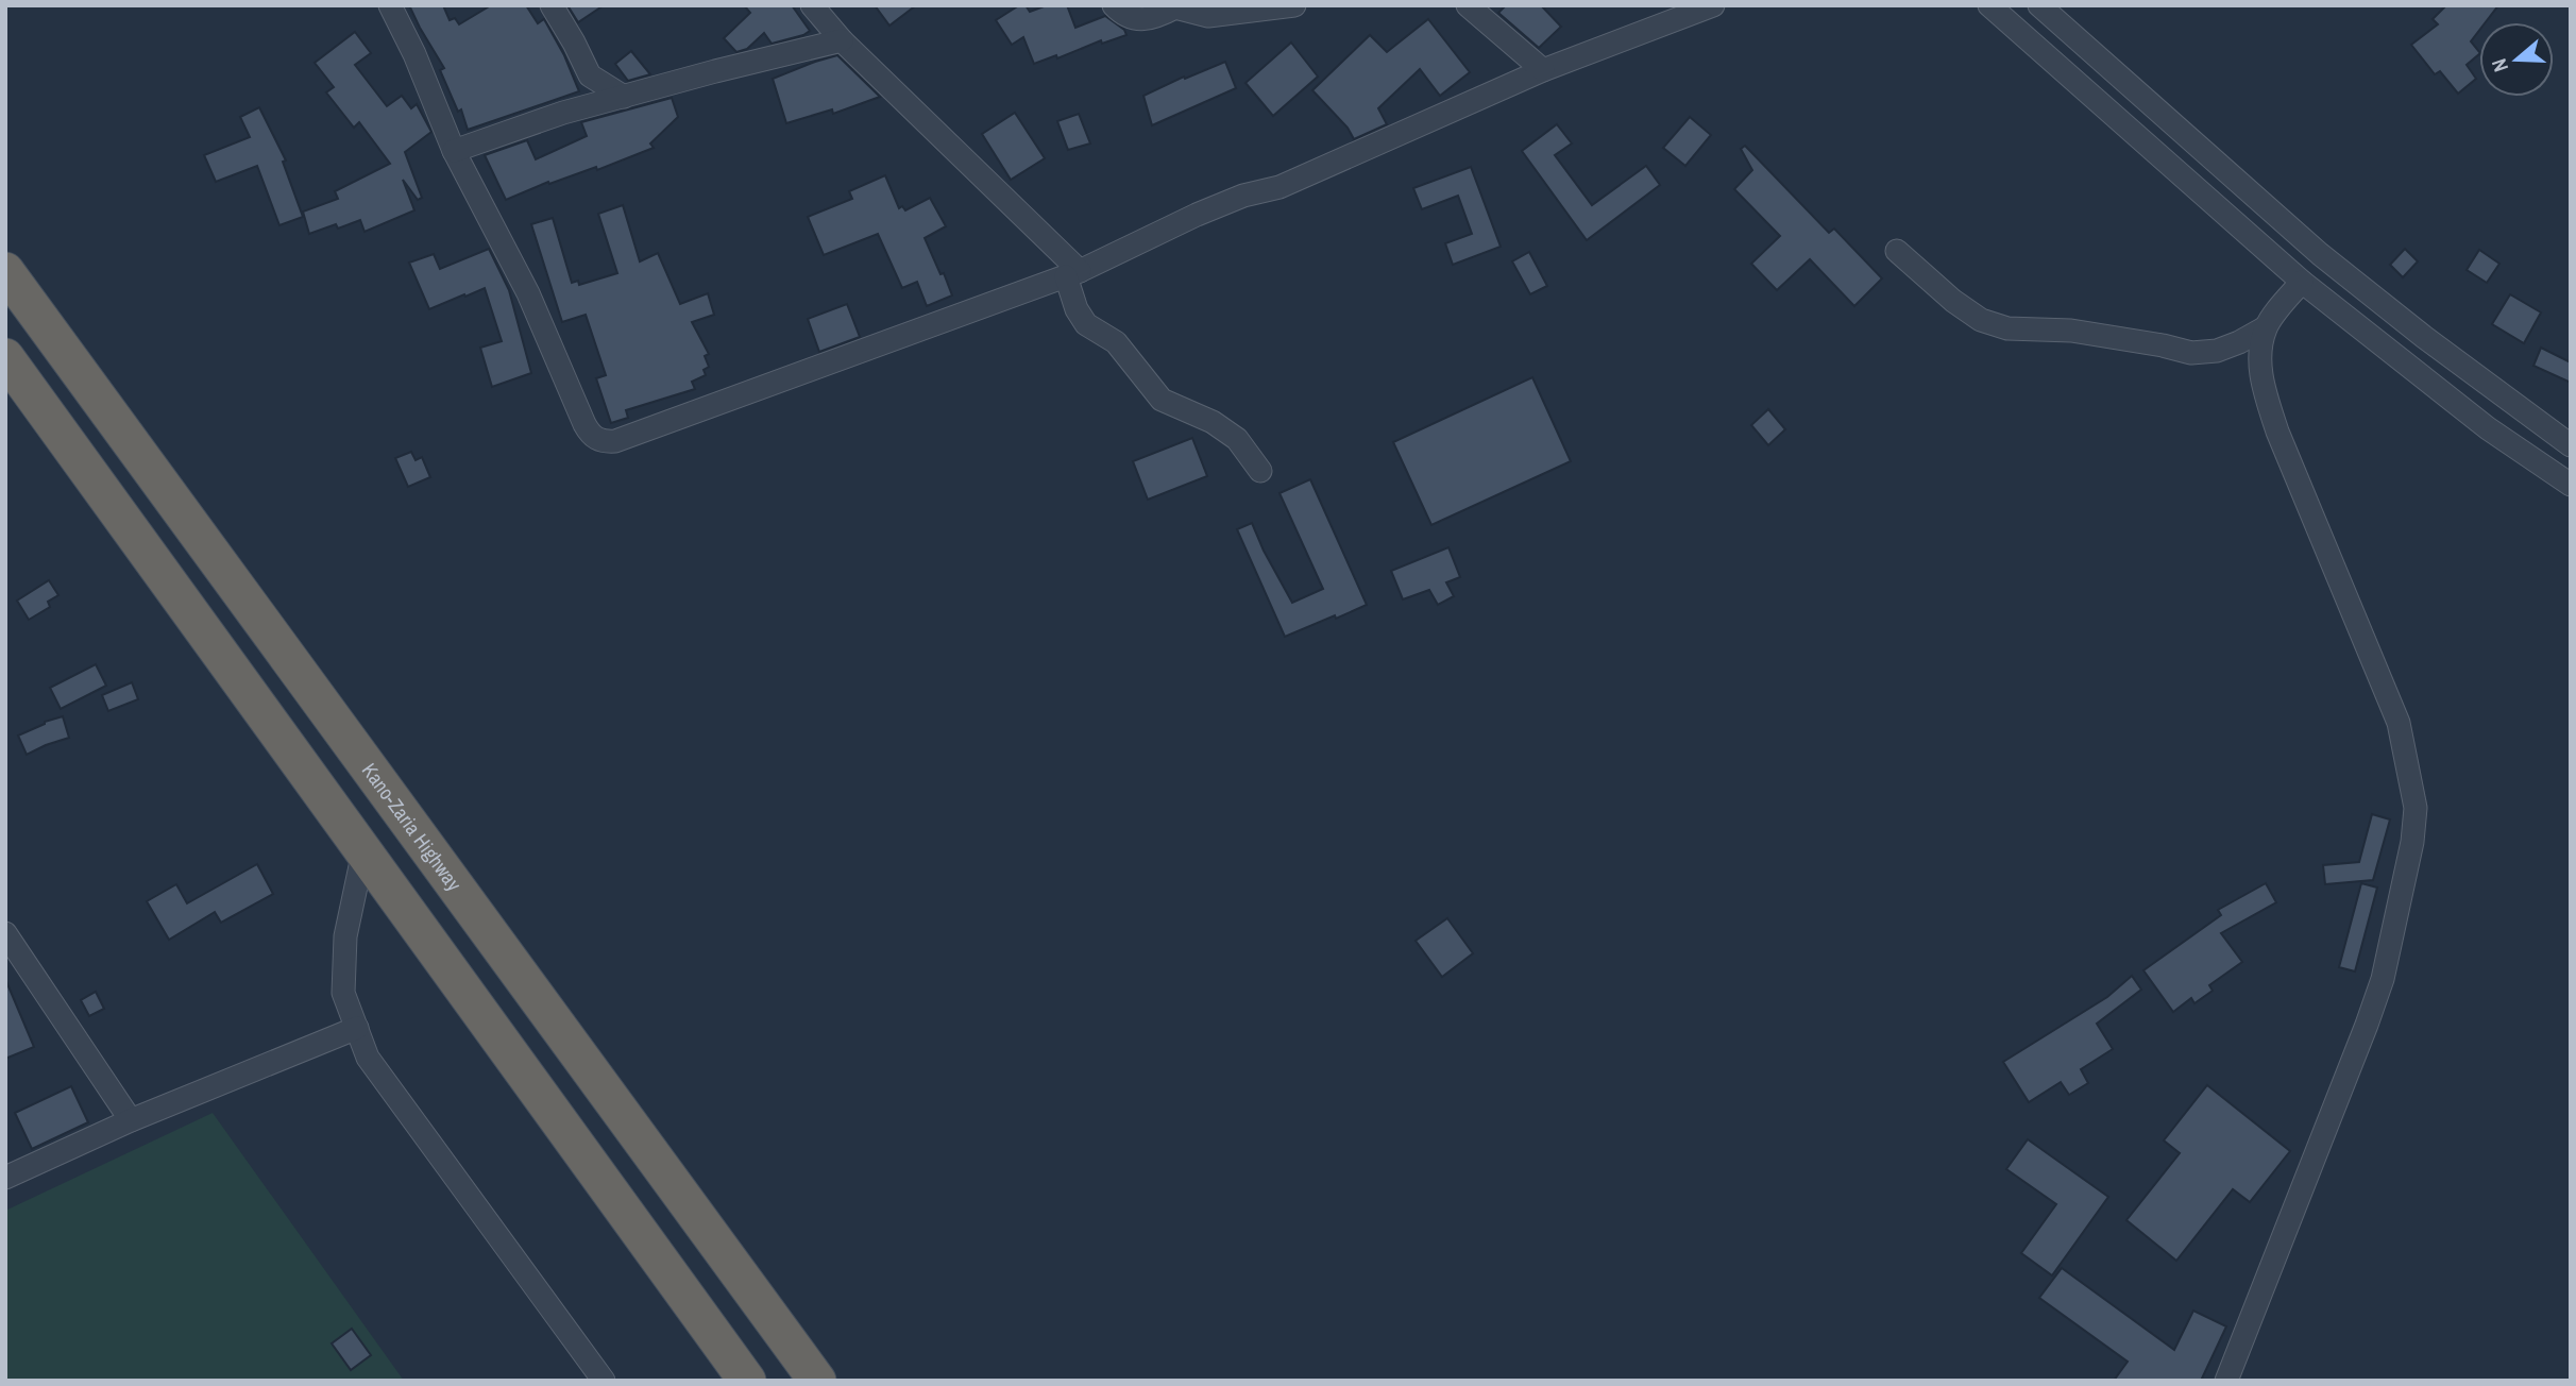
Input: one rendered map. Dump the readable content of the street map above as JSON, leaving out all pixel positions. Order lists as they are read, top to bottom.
{
  "streets": {
    "highway": ["Kano-Zaria Highway"]
  },
  "north": "left"
}
